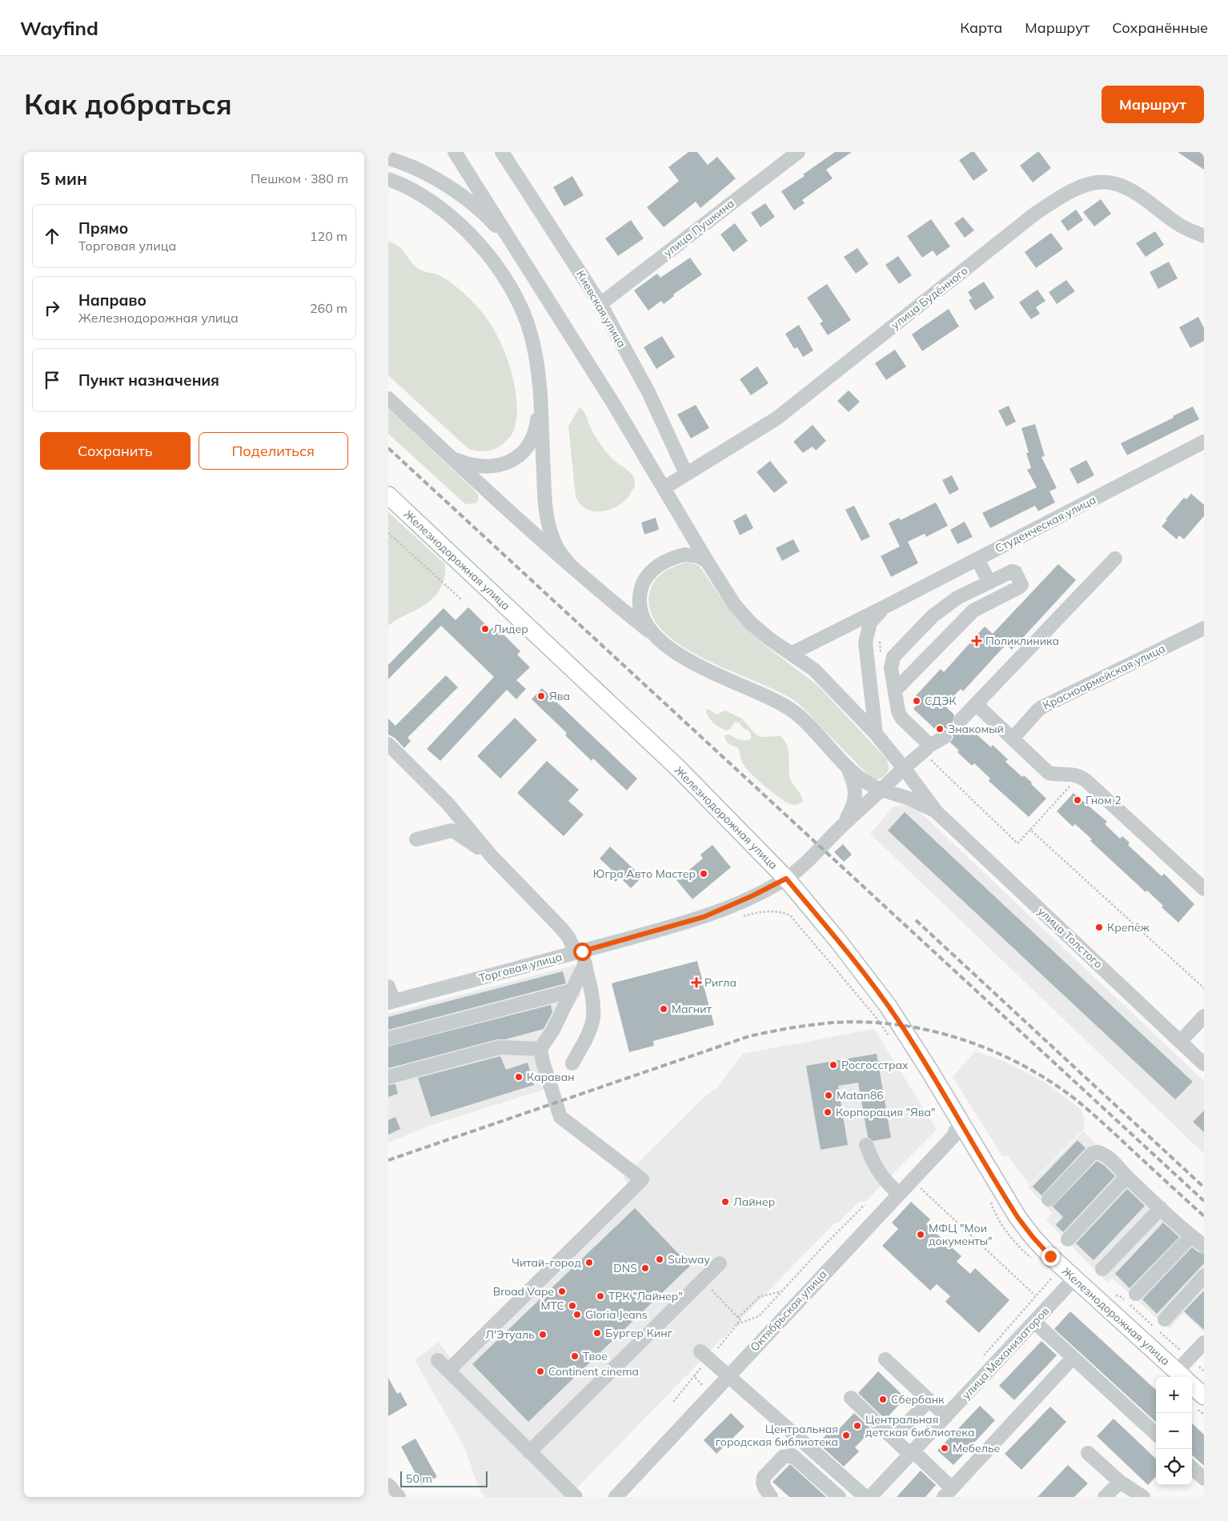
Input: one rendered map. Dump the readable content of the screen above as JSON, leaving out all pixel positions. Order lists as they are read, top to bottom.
{
  "streets": {
    "main road": ["Железнодорожная улица"],
    "street": [
      "улица Пушкина",
      "улица Будённого",
      "Киевская улица",
      "Студенческая улица",
      "Красноармейская улица",
      "улица Толстого",
      "Торговая улица",
      "Октябрьская улица",
      "улица Механизаторов"
    ]
  },
  "crossings": [
    ["улица Пушкина", "Киевская улица"],
    ["улица Будённого", "Киевская улица"],
    ["Железнодорожная улица", "Торговая улица"],
    ["Железнодорожная улица", "Октябрьская улица"],
    ["Железнодорожная улица", "улица Механизаторов"]
  ],
  "places": {
    "other": [
      "Лидер",
      "Ява",
      "СДЭК",
      "Знакомый",
      "Гном 2",
      "Югра Авто Мастер",
      "Крепёж",
      "Магнит",
      "Росгосстрах",
      "Караван",
      "Matan86",
      "Корпорация \"Ява\"",
      "Лайнер",
      "МФЦ \"Мои документы\"",
      "Subway",
      "Читай-город",
      "DNS",
      "Broad Vape",
      "ТРК \"Лайнер\"",
      "МТС",
      "Gloria Jeans",
      "Бургер Кинг",
      "Л'Этуаль",
      "Твое",
      "Continent cinema",
      "Сбербанк",
      "Центральная детская библиотека",
      "Центральная городская библиотека",
      "Мебелье"
    ],
    "health": ["Поликлиника", "Ригла"]
  },
  "scale_bar": "50 m",
  "page": {
    "header": "Wayfind",
    "nav": ["Карта", "Маршрут", "Сохранённые"],
    "buttons": [
      "Маршрут",
      ["Сохранить", "Поделиться"]
    ],
    "title": "Как добраться",
    "heading": ["5 мин", "Пешком · 380 m"],
    "list": [
      ["Прямо", "Торговая улица", "120 m"],
      ["Направо", "Железнодорожная улица", "260 m"],
      "Пункт назначения"
    ],
    "map_buttons": ["+", "−"],
    "scale": "50 m"
  }
}
